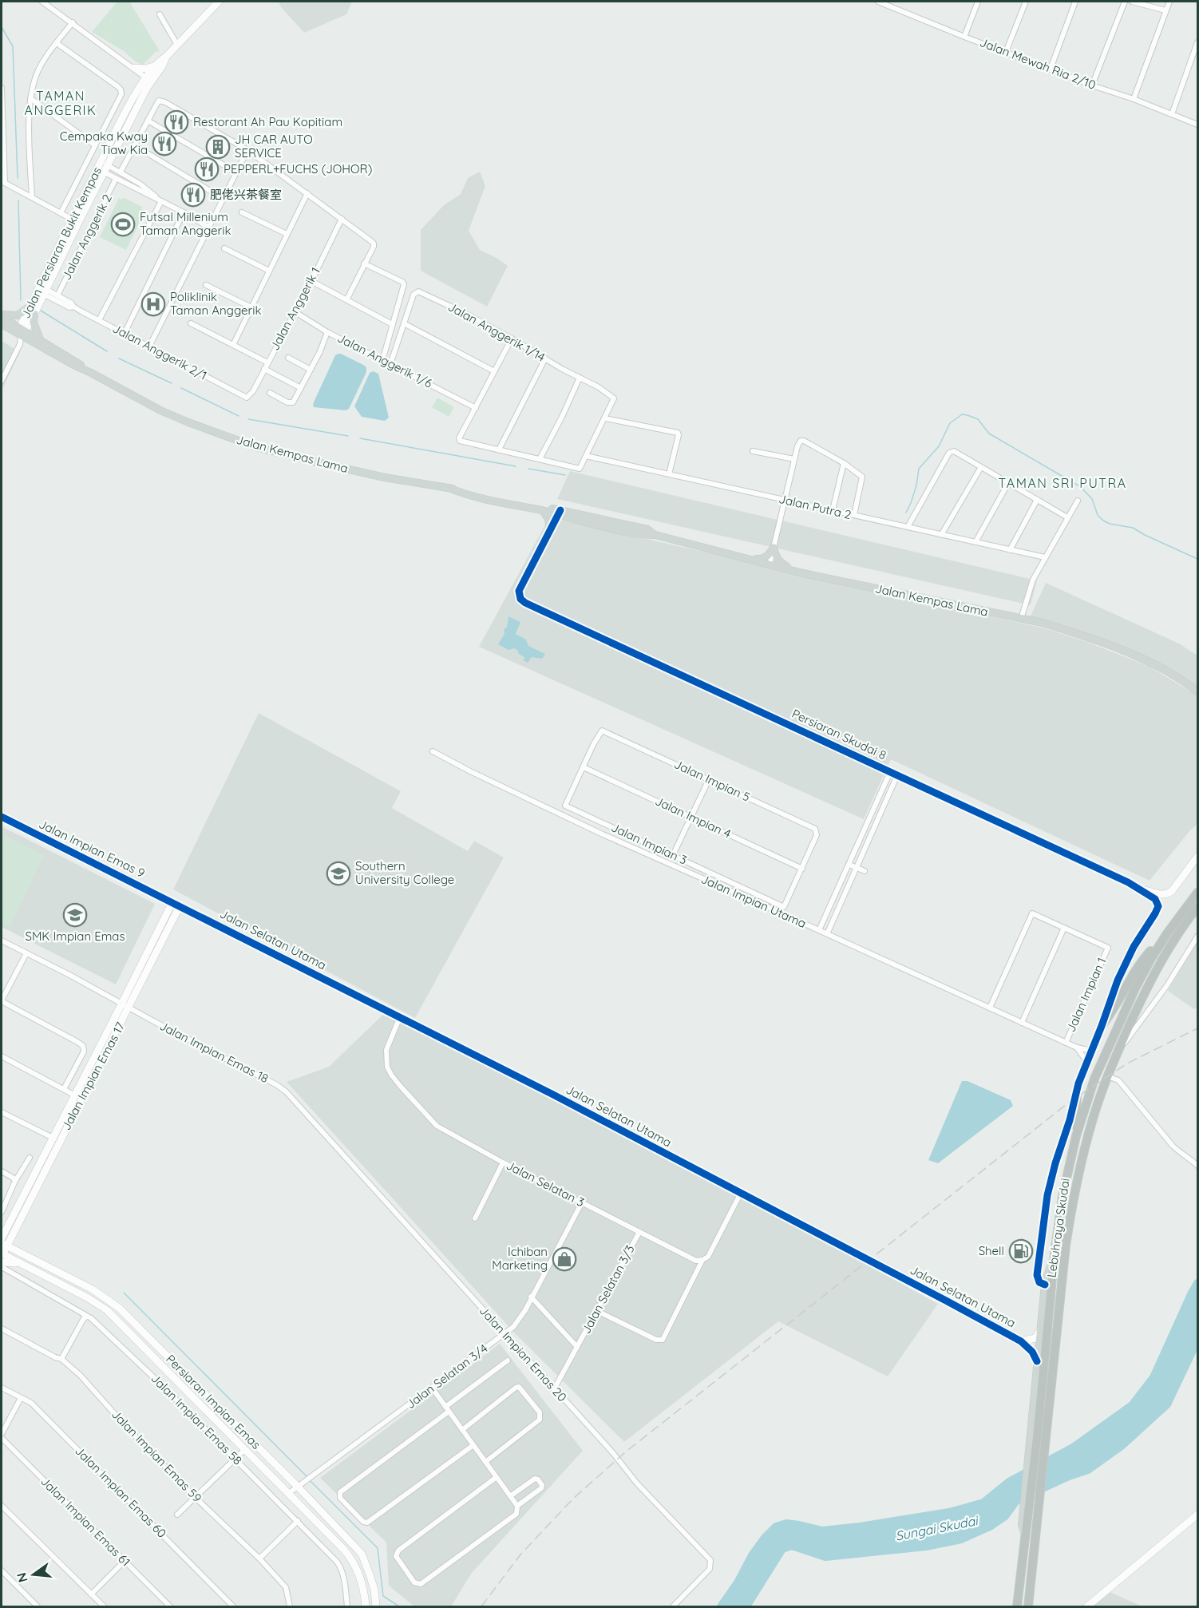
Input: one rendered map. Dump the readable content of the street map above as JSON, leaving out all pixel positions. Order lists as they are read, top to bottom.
{
  "streets": {
    "highway": ["Lebuhraya Skudai"],
    "main road": ["Jalan Kempas Lama"],
    "street": [
      "Jalan Mewah Ria 2/10",
      "Jalan Anggerik 2",
      "Jalan Persiaran Bukit Kempas",
      "Jalan Anggerik 1",
      "Jalan Anggerik 1/14",
      "Jalan Anggerik 2/1",
      "Jalan Anggerik 1/6",
      "Jalan Putra 2",
      "Persiaran Skudai 8",
      "Jalan Impian 5",
      "Jalan Impian 4",
      "Jalan Impian 3",
      "Jalan Impian Emas 9",
      "Jalan Impian Utama",
      "Jalan Selatan Utama",
      "Jalan Impian 1",
      "Jalan Impian Emas 18",
      "Jalan Impian Emas 17",
      "Jalan Selatan 3",
      "Jalan Selatan 3/3",
      "Jalan Impian Emas 20",
      "Jalan Selatan 3/4",
      "Persiaran Impian Emas",
      "Jalan Impian Emas 58",
      "Jalan Impian Emas 59",
      "Jalan Impian Emas 60",
      "Jalan Impian Emas 61"
    ]
  },
  "crossings": [
    ["Jalan Anggerik 2", "Jalan Anggerik 2/1"],
    ["Jalan Persiaran Bukit Kempas", "Jalan Anggerik 2/1"],
    ["Jalan Persiaran Bukit Kempas", "Jalan Kempas Lama"],
    ["Jalan Anggerik 1", "Jalan Anggerik 2/1"],
    ["Jalan Anggerik 1", "Jalan Anggerik 1/6"],
    ["Jalan Impian 5", "Jalan Impian 4"],
    ["Jalan Impian 5", "Jalan Impian 3"],
    ["Jalan Impian 4", "Jalan Impian 3"],
    ["Jalan Impian Emas 9", "Jalan Selatan Utama"],
    ["Jalan Impian Emas 9", "Jalan Impian Emas 17"],
    ["Jalan Impian Utama", "Jalan Impian 1"],
    ["Jalan Selatan Utama", "Jalan Impian Emas 17"],
    ["Jalan Selatan Utama", "Jalan Selatan 3"],
    ["Jalan Selatan Utama", "Lebuhraya Skudai"],
    ["Jalan Impian Emas 18", "Jalan Impian Emas 17"],
    ["Jalan Impian Emas 18", "Jalan Impian Emas 20"],
    ["Jalan Impian Emas 17", "Persiaran Impian Emas"],
    ["Jalan Selatan 3", "Jalan Selatan 3/3"],
    ["Jalan Selatan 3", "Jalan Selatan 3/4"],
    ["Jalan Selatan 3/3", "Jalan Impian Emas 20"],
    ["Jalan Selatan 3/3", "Jalan Selatan 3/4"],
    ["Jalan Impian Emas 20", "Jalan Selatan 3/4"],
    ["Jalan Selatan 3/4", "Persiaran Impian Emas"]
  ],
  "districts": ["TAMAN ANGGERIK", "TAMAN SRI PUTRA"],
  "water": ["Sungai Skudai"],
  "places": {
    "restaurant": [
      "Restorant Ah Pau Kopitiam",
      "Cempaka Kway Tiaw Kia",
      "PEPPERL+FUCHS (JOHOR)",
      "肥佬兴茶餐室"
    ],
    "building": ["JH CAR AUTO SERVICE"],
    "sports": ["Futsal Millenium Taman Anggerik"],
    "hospital": ["Poliklinik Taman Anggerik"],
    "school or university": ["Southern University College", "SMK Impian Emas"],
    "fuel station": ["Shell"],
    "shop": ["Ichiban Marketing"]
  },
  "north": "left"
}
